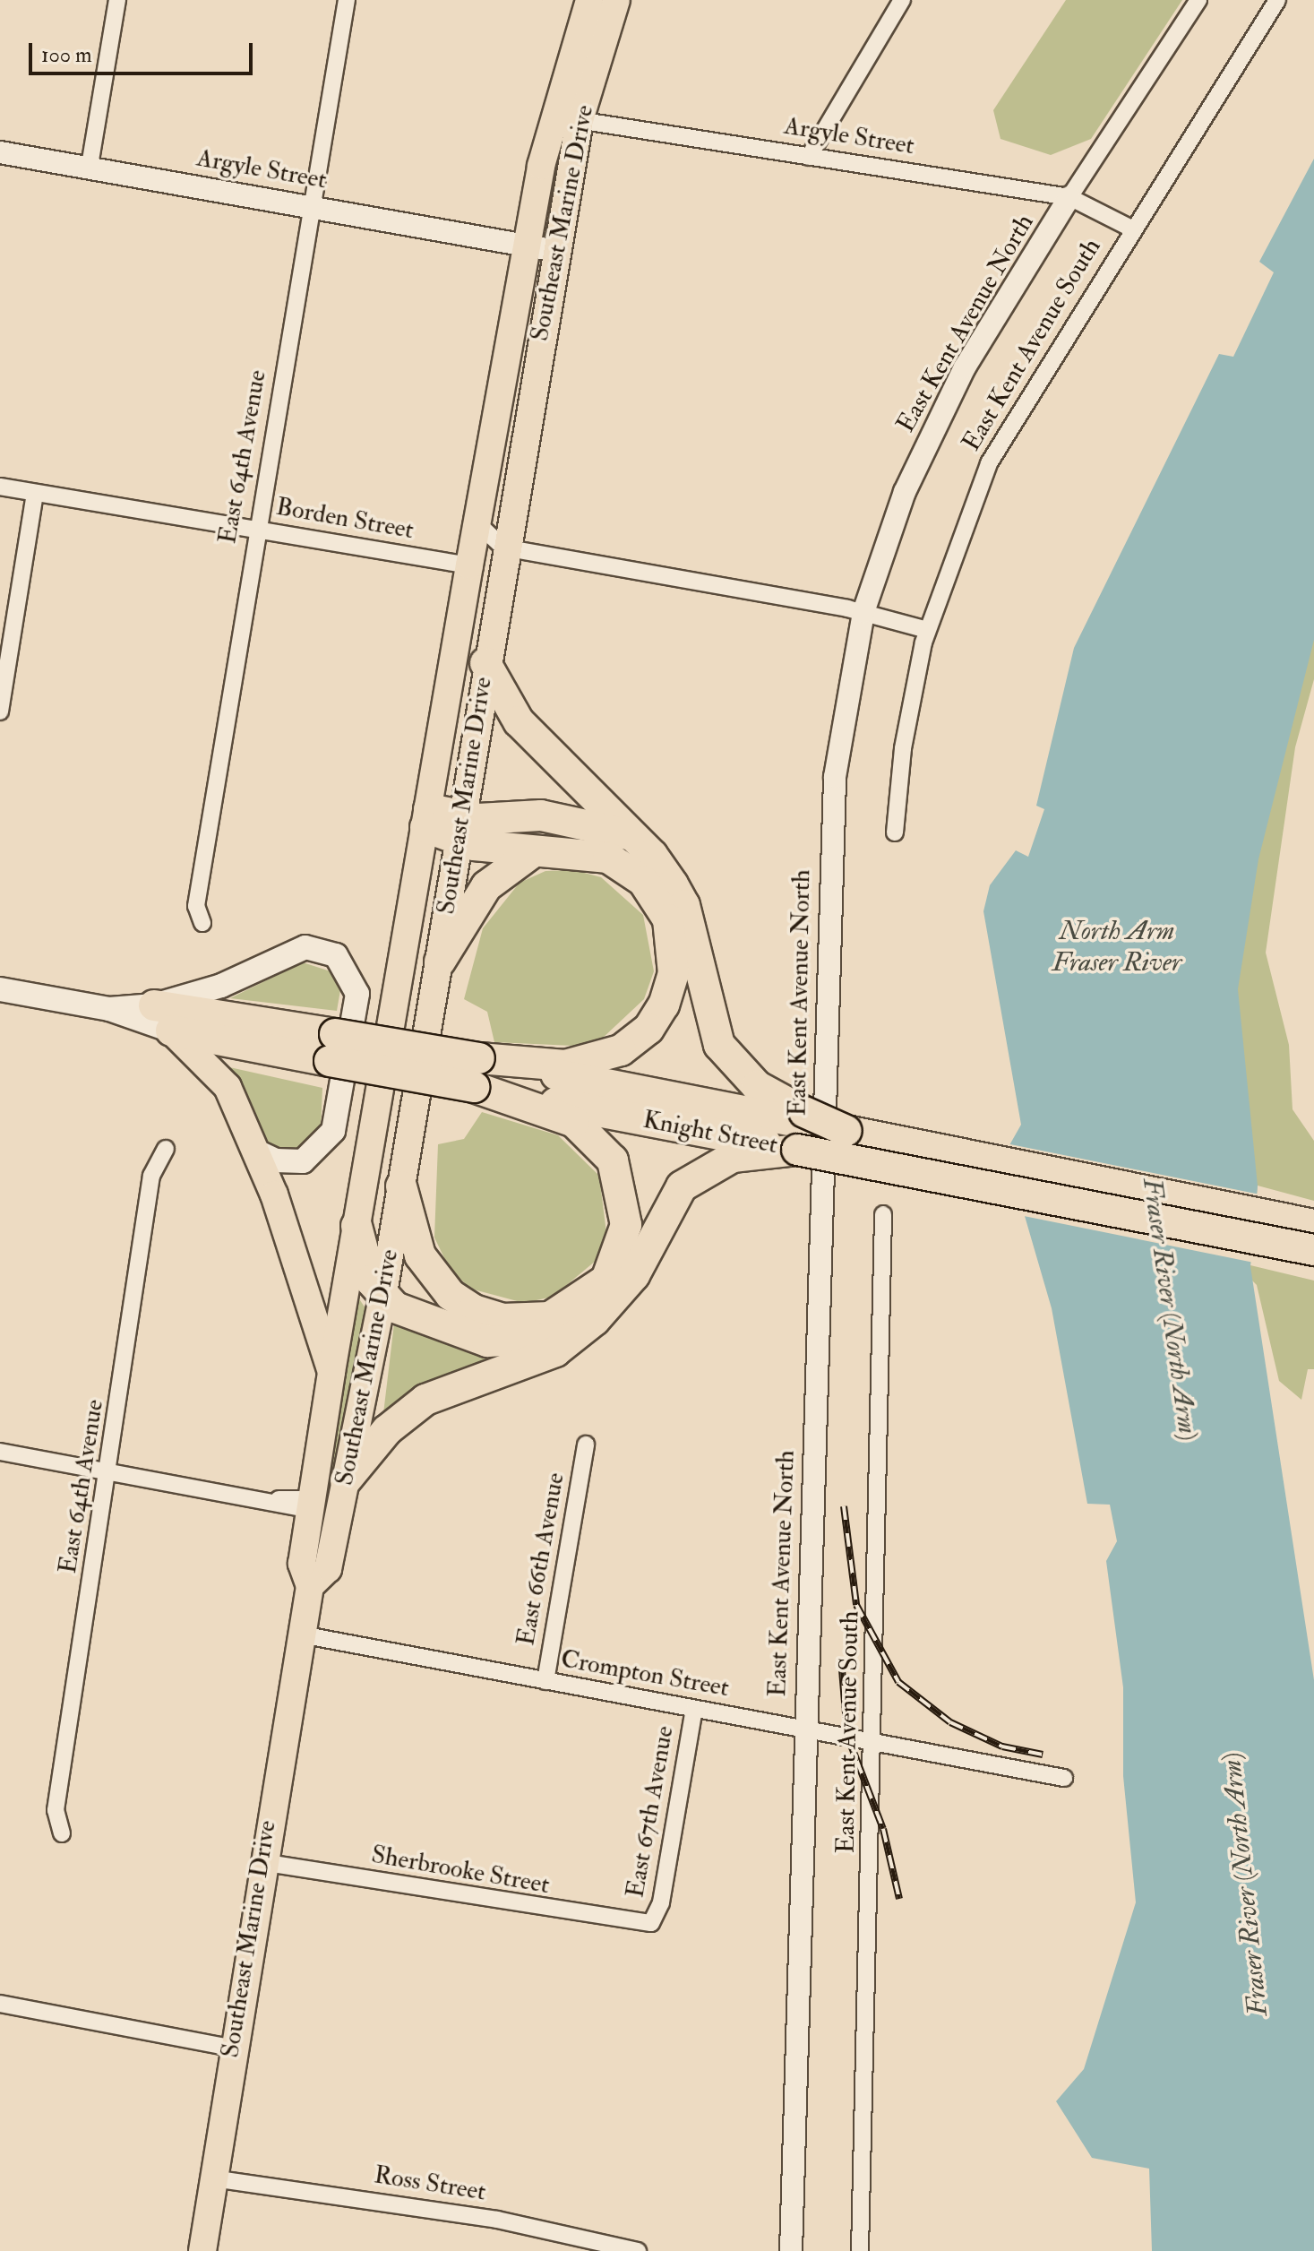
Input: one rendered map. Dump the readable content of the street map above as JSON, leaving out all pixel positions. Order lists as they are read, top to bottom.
{
  "streets": {
    "highway": ["Knight Street"],
    "main road": ["Southeast Marine Drive"],
    "street": [
      "Argyle Street",
      "East Kent Avenue North",
      "East Kent Avenue South",
      "East 64th Avenue",
      "Borden Street",
      "East 66th Avenue",
      "Crompton Street",
      "East 67th Avenue",
      "Sherbrooke Street",
      "Ross Street"
    ]
  },
  "crossings": [
    ["Argyle Street", "Southeast Marine Drive"],
    ["Argyle Street", "East Kent Avenue North"],
    ["Argyle Street", "East Kent Avenue South"],
    ["Argyle Street", "East 64th Avenue"],
    ["Southeast Marine Drive", "Borden Street"],
    ["Southeast Marine Drive", "Crompton Street"],
    ["Southeast Marine Drive", "Sherbrooke Street"],
    ["Southeast Marine Drive", "Ross Street"],
    ["East Kent Avenue North", "Crompton Street"],
    ["East Kent Avenue South", "Crompton Street"],
    ["East 64th Avenue", "Borden Street"],
    ["East 66th Avenue", "Crompton Street"],
    ["Crompton Street", "East 67th Avenue"],
    ["East 67th Avenue", "Sherbrooke Street"]
  ],
  "water": ["North Arm Fraser River", "Fraser River (North Arm)"],
  "scale_bar": "100 m"
}
